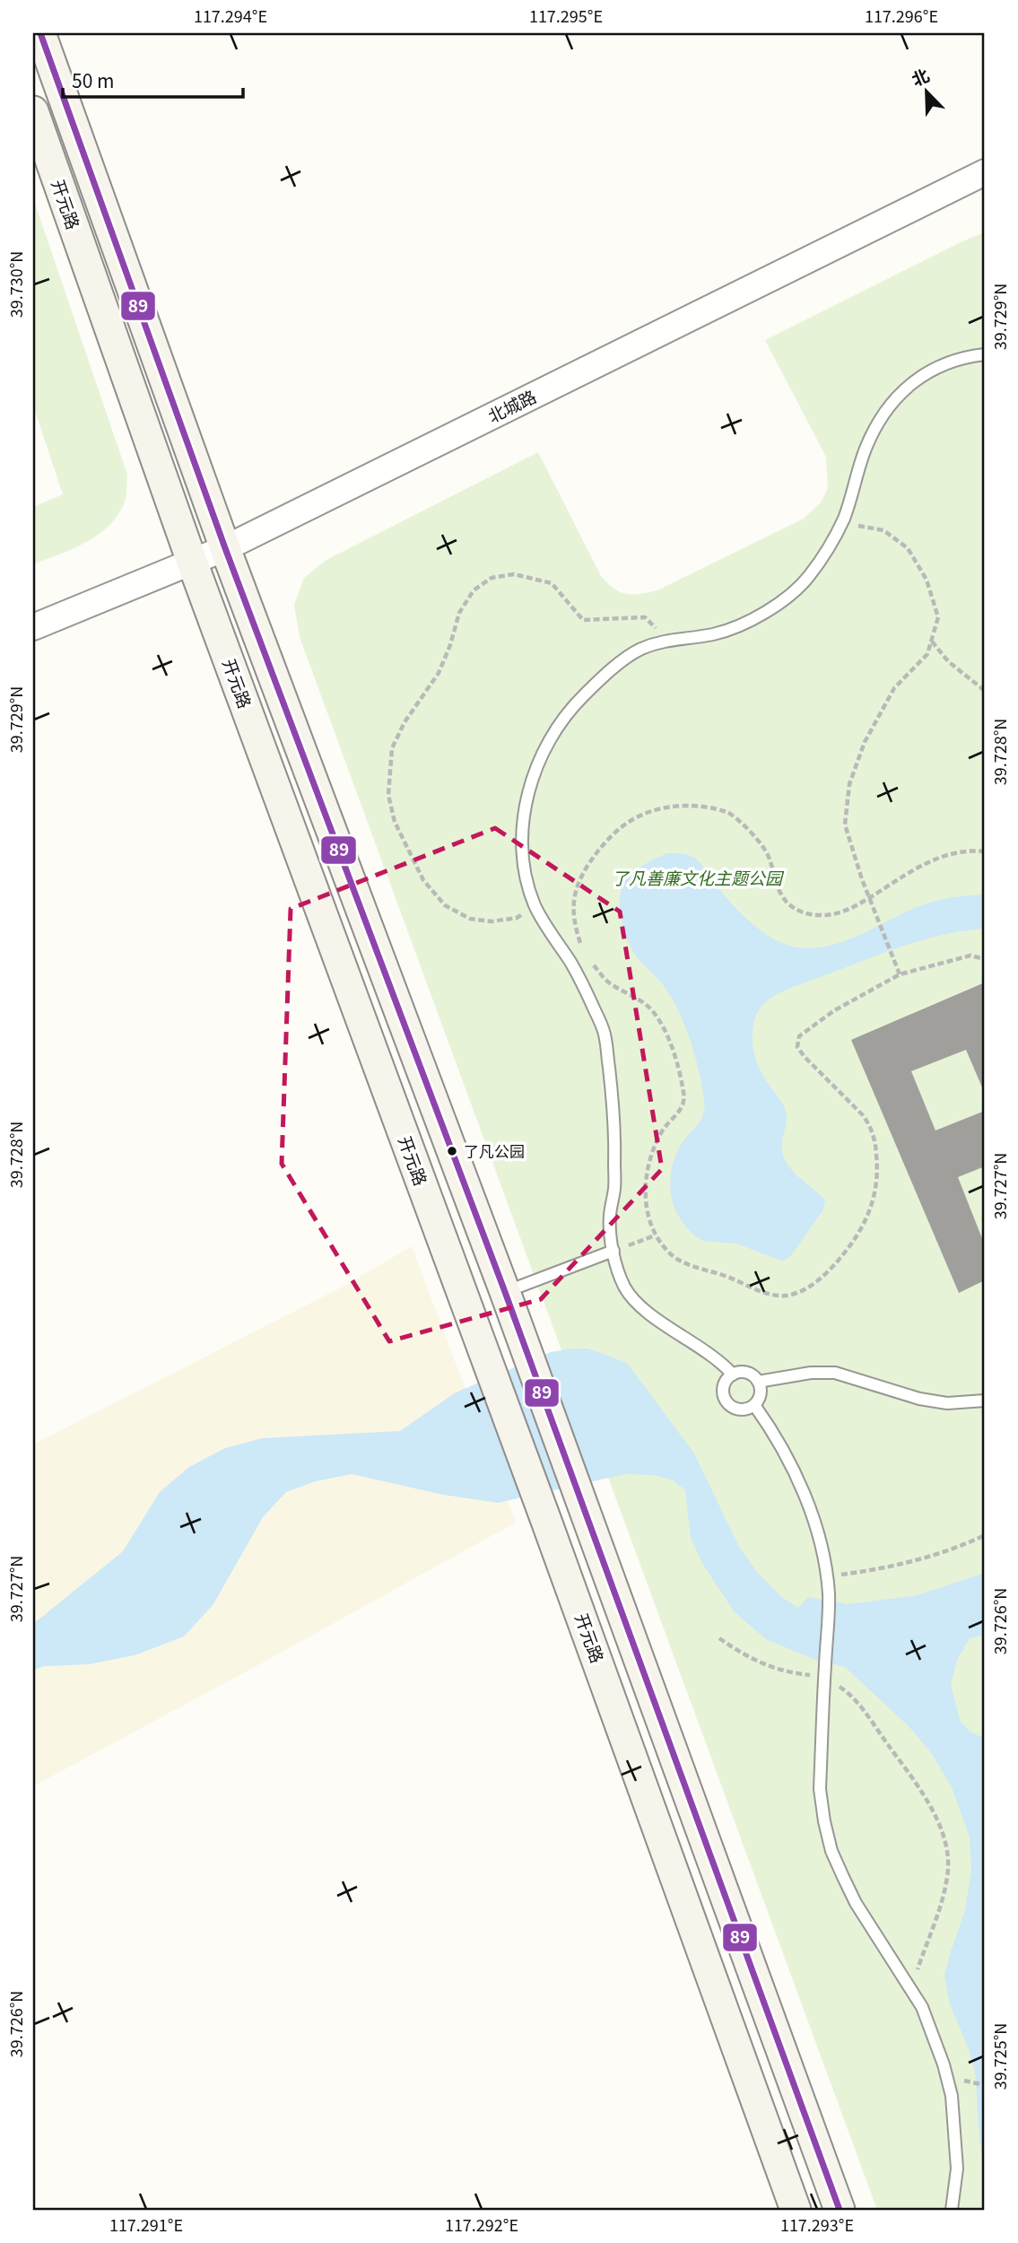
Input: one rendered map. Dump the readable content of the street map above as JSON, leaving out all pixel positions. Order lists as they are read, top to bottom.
{
  "streets": {
    "main road": ["开元路"],
    "street": ["北城路"]
  },
  "crossings": [
    ["开元路", "北城路"]
  ],
  "parks": ["了凡善廉文化主题公园"],
  "places": ["了凡公园"],
  "lines": ["transit line 89"],
  "scale_bar": "50 m",
  "north": "top left",
  "coordinates": [
    "117.294°E",
    "117.295°E",
    "117.296°E",
    "39.730°N",
    "39.729°N",
    "39.728°N",
    "39.727°N",
    "39.726°N",
    "39.725°N",
    "117.291°E",
    "117.292°E",
    "117.293°E"
  ]
}
